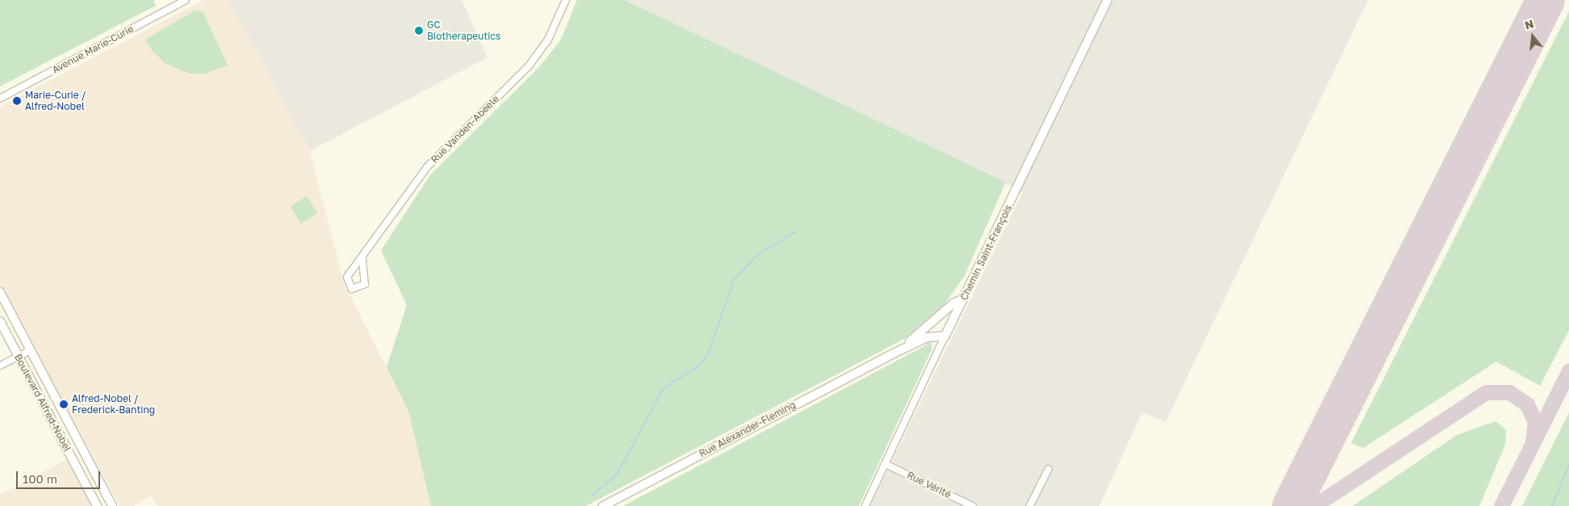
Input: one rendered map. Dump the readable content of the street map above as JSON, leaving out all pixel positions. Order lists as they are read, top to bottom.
{
  "streets": {
    "street": [
      "Avenue Marie-Curie",
      "Rue Vanden-Abeele",
      "Chemin Saint-François",
      "Boulevard Alfred-Nobel",
      "Rue Alexander-Fleming",
      "Rue Vérité"
    ]
  },
  "crossings": [
    ["Chemin Saint-François", "Rue Alexander-Fleming"],
    ["Chemin Saint-François", "Rue Vérité"]
  ],
  "places": ["GC Biotherapeutics", "Marie-Curie / Alfred-Nobel", "Alfred-Nobel / Frederick-Banting"],
  "scale_bar": "100 m",
  "north": "top"
}
